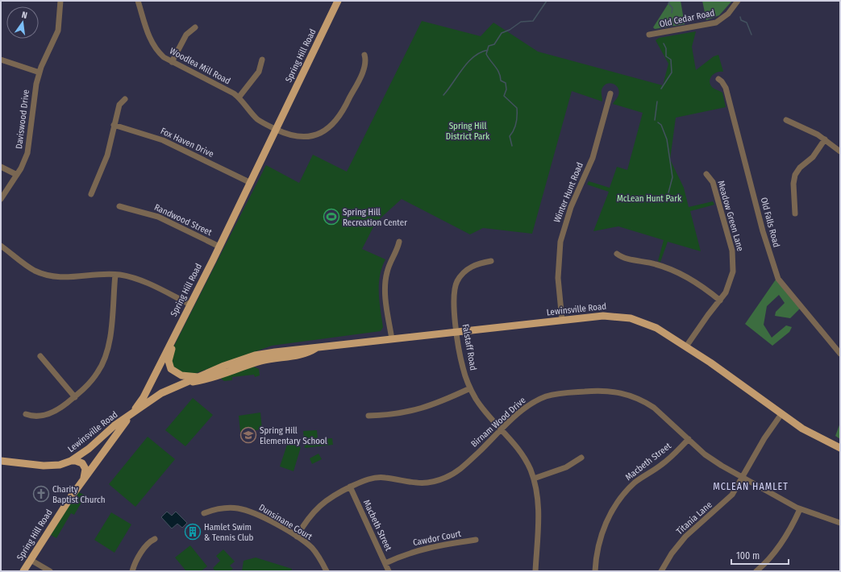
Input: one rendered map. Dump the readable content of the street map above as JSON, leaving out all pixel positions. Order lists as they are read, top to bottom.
{
  "streets": {
    "main road": ["Spring Hill Road", "Lewinsville Road"],
    "street": [
      "Old Cedar Road",
      "Woodlea Mill Road",
      "Daviswood Drive",
      "Fox Haven Drive",
      "Winter Hunt Road",
      "Meadow Green Lane",
      "Randwood Street",
      "Old Falls Road",
      "Falstaff Road",
      "Birnam Wood Drive",
      "Macbeth Street",
      "Titania Lane",
      "Dunsinane Court",
      "Cawdor Court"
    ]
  },
  "crossings": [
    ["Spring Hill Road", "Woodlea Mill Road"],
    ["Spring Hill Road", "Fox Haven Drive"],
    ["Spring Hill Road", "Randwood Street"],
    ["Spring Hill Road", "Lewinsville Road"],
    ["Winter Hunt Road", "Lewinsville Road"],
    ["Meadow Green Lane", "Lewinsville Road"],
    ["Lewinsville Road", "Falstaff Road"],
    ["Lewinsville Road", "Titania Lane"],
    ["Falstaff Road", "Birnam Wood Drive"],
    ["Birnam Wood Drive", "Macbeth Street"],
    ["Birnam Wood Drive", "Titania Lane"],
    ["Birnam Wood Drive", "Dunsinane Court"],
    ["Macbeth Street", "Cawdor Court"]
  ],
  "districts": ["MCLEAN HAMLET"],
  "parks": ["Spring Hill District Park", "McLean Hunt Park"],
  "places": {
    "sports": ["Spring Hill Recreation Center"],
    "school or university": ["Spring Hill Elementary School"],
    "church": ["Charity Baptist Church"],
    "building": ["Hamlet Swim & Tennis Club"]
  },
  "scale_bar": "100 m",
  "north": "top"
}
